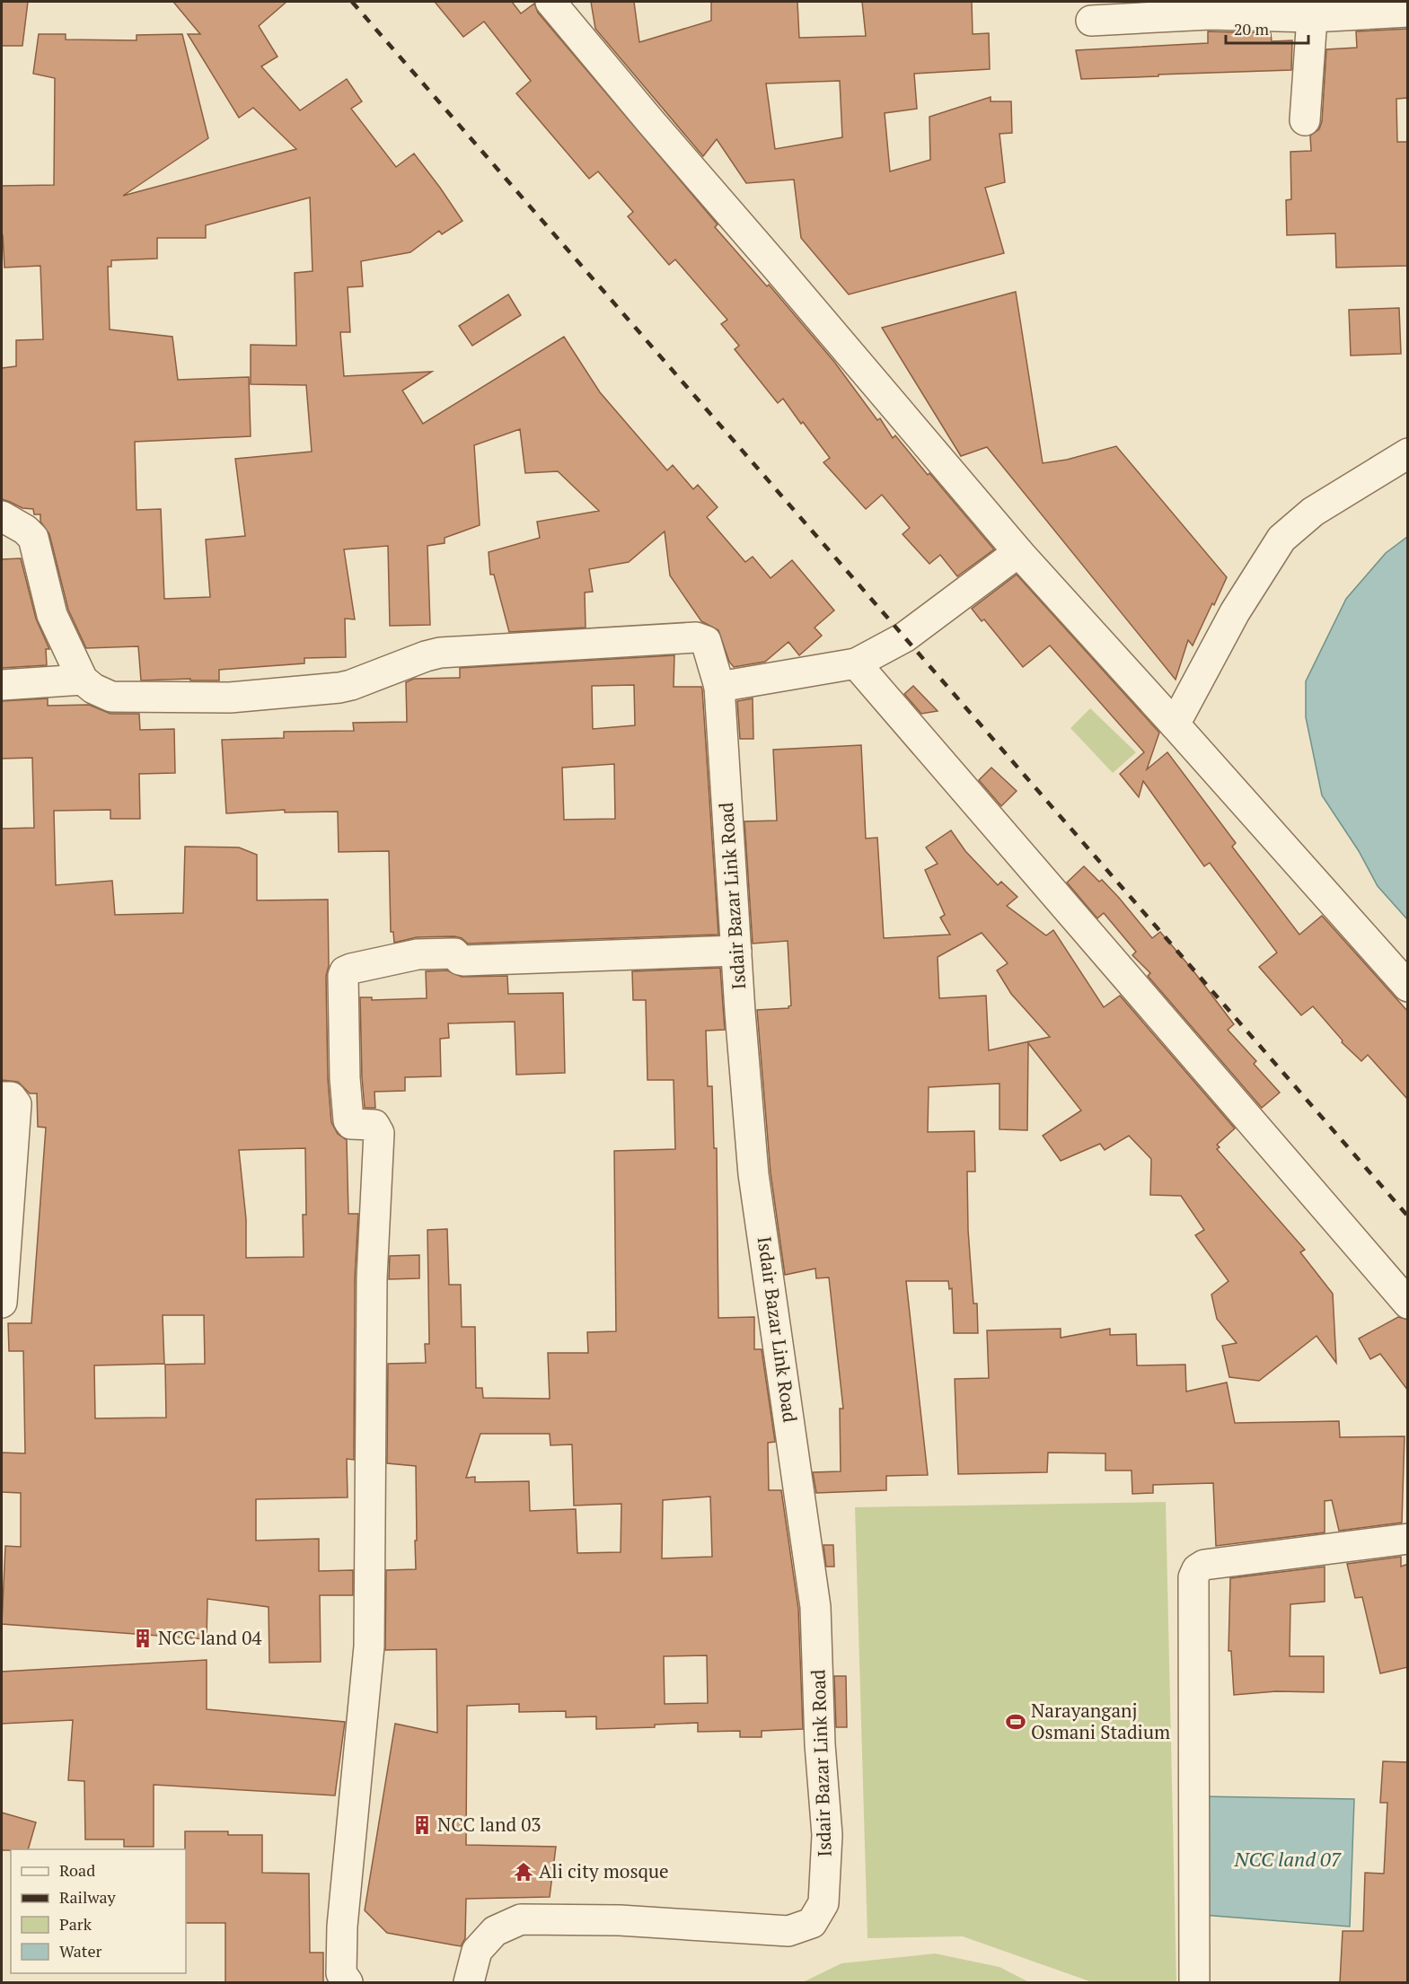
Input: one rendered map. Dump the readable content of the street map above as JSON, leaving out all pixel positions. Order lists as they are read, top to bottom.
{
  "streets": {
    "street": ["Isdair Bazar Link Road"]
  },
  "water": ["NCC land 07"],
  "places": {
    "building": ["NCC land 04", "NCC land 03"],
    "sports": ["Narayanganj Osmani Stadium"],
    "temple": ["Ali city mosque"]
  },
  "legend": [
    "Road",
    "Railway",
    "Park",
    "Water"
  ],
  "scale_bar": "20 m"
}
